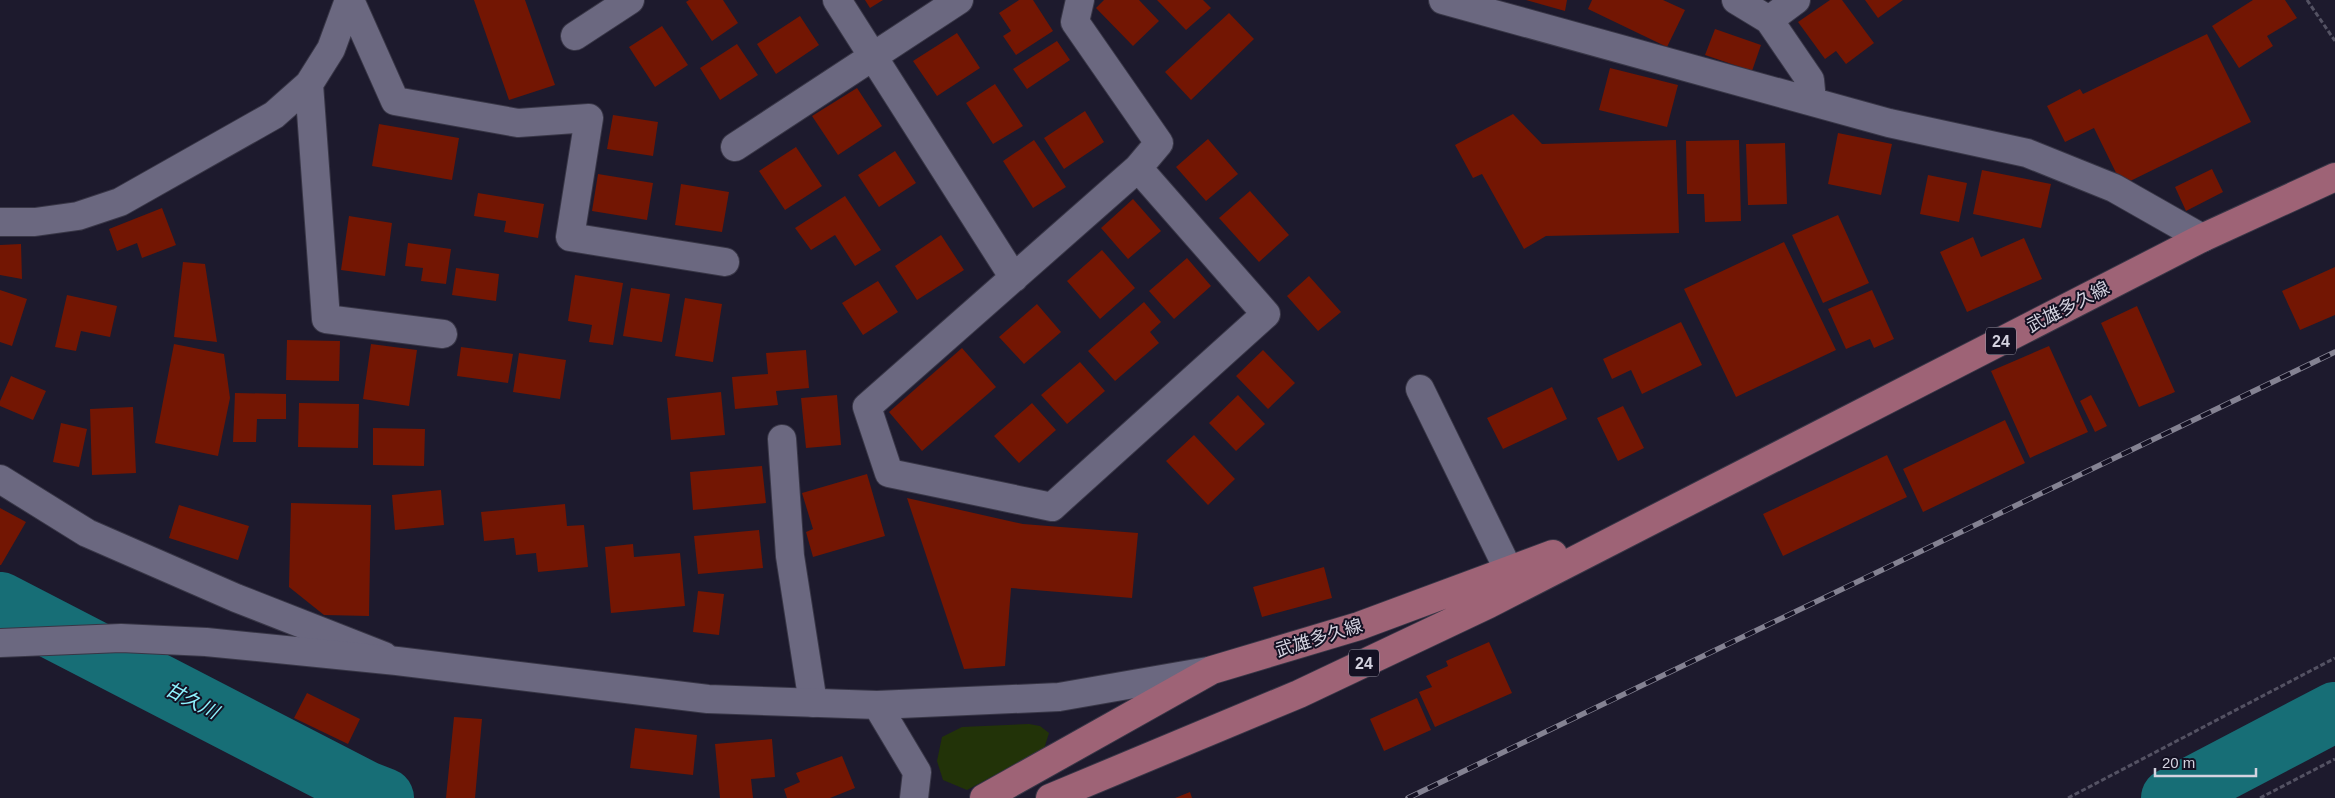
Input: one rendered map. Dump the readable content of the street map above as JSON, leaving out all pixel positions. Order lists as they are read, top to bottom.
{
  "streets": {
    "main road": ["武雄多久線", "24"]
  },
  "water": ["甘久川"],
  "scale_bar": "20 m"
}
